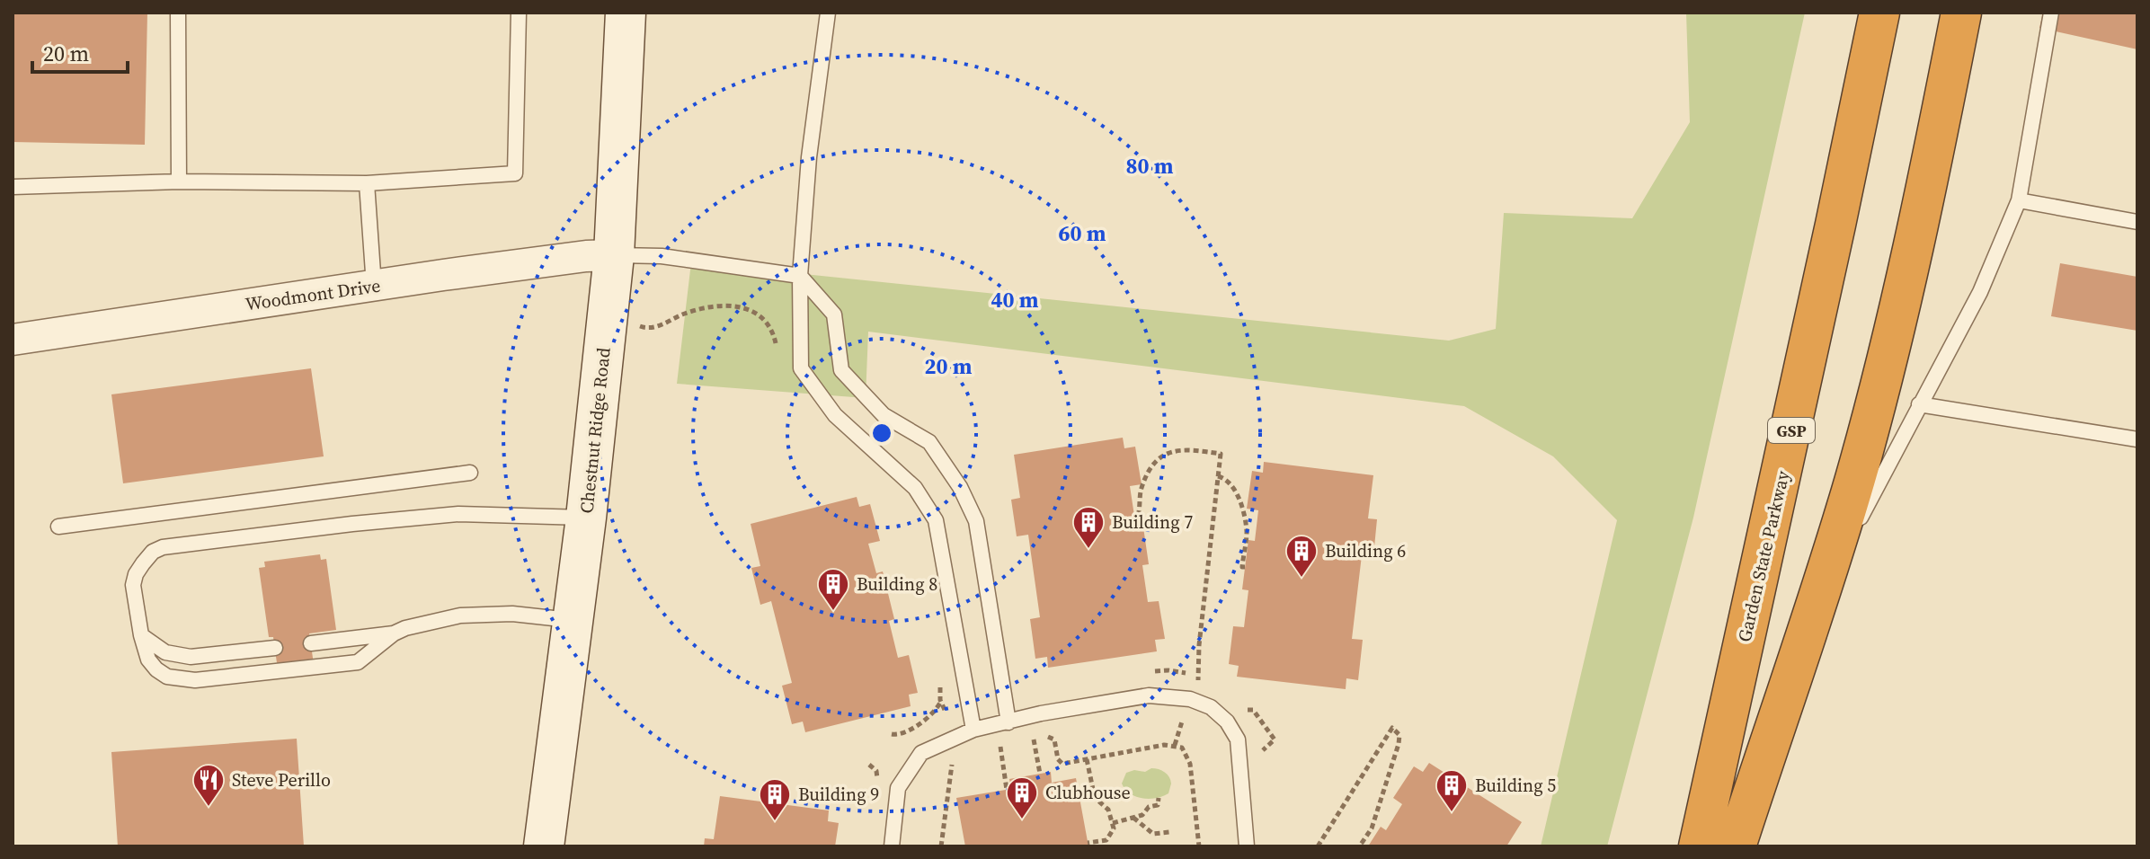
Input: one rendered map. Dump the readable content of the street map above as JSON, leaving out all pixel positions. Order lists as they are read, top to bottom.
{
  "streets": {
    "highway": ["GSP", "Garden State Parkway"],
    "main road": ["Chestnut Ridge Road"],
    "street": ["Woodmont Drive"]
  },
  "crossings": [
    ["Woodmont Drive", "Chestnut Ridge Road"]
  ],
  "places": {
    "building": [
      "Building 7",
      "Building 6",
      "Building 8",
      "Building 5",
      "Clubhouse",
      "Building 9"
    ],
    "restaurant": ["Steve Perillo"]
  },
  "scale_bar": "20 m",
  "rings": [
    "80 m",
    "60 m",
    "40 m",
    "20 m"
  ]
}
